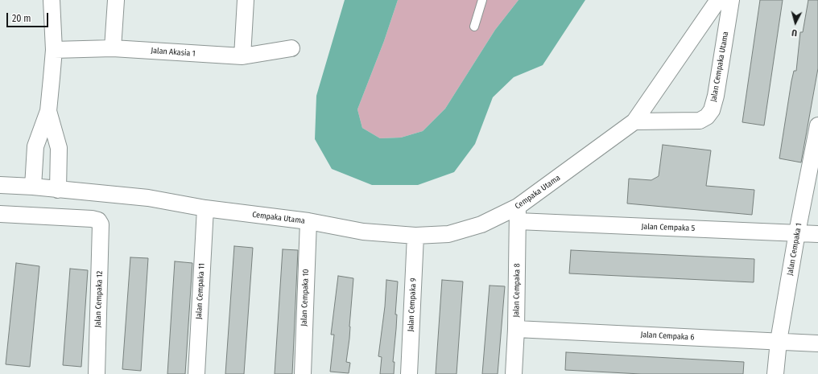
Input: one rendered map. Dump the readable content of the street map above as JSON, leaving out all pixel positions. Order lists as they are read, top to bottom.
{
  "streets": {
    "street": [
      "Jalan Akasia 1",
      "Jalan Cempaka Utama",
      "Cempaka Utama",
      "Jalan Cempaka 5",
      "Jalan Cempaka 1",
      "Jalan Cempaka 8",
      "Jalan Cempaka 11",
      "Jalan Cempaka 10",
      "Jalan Cempaka 12",
      "Jalan Cempaka 9",
      "Jalan Cempaka 6"
    ]
  },
  "crossings": [
    ["Jalan Cempaka Utama", "Cempaka Utama"],
    ["Cempaka Utama", "Jalan Cempaka 5"],
    ["Cempaka Utama", "Jalan Cempaka 8"],
    ["Cempaka Utama", "Jalan Cempaka 11"],
    ["Cempaka Utama", "Jalan Cempaka 10"],
    ["Cempaka Utama", "Jalan Cempaka 9"],
    ["Jalan Cempaka 5", "Jalan Cempaka 1"],
    ["Jalan Cempaka 5", "Jalan Cempaka 8"],
    ["Jalan Cempaka 1", "Jalan Cempaka 6"],
    ["Jalan Cempaka 8", "Jalan Cempaka 6"]
  ],
  "scale_bar": "20 m",
  "north": "bottom"
}
